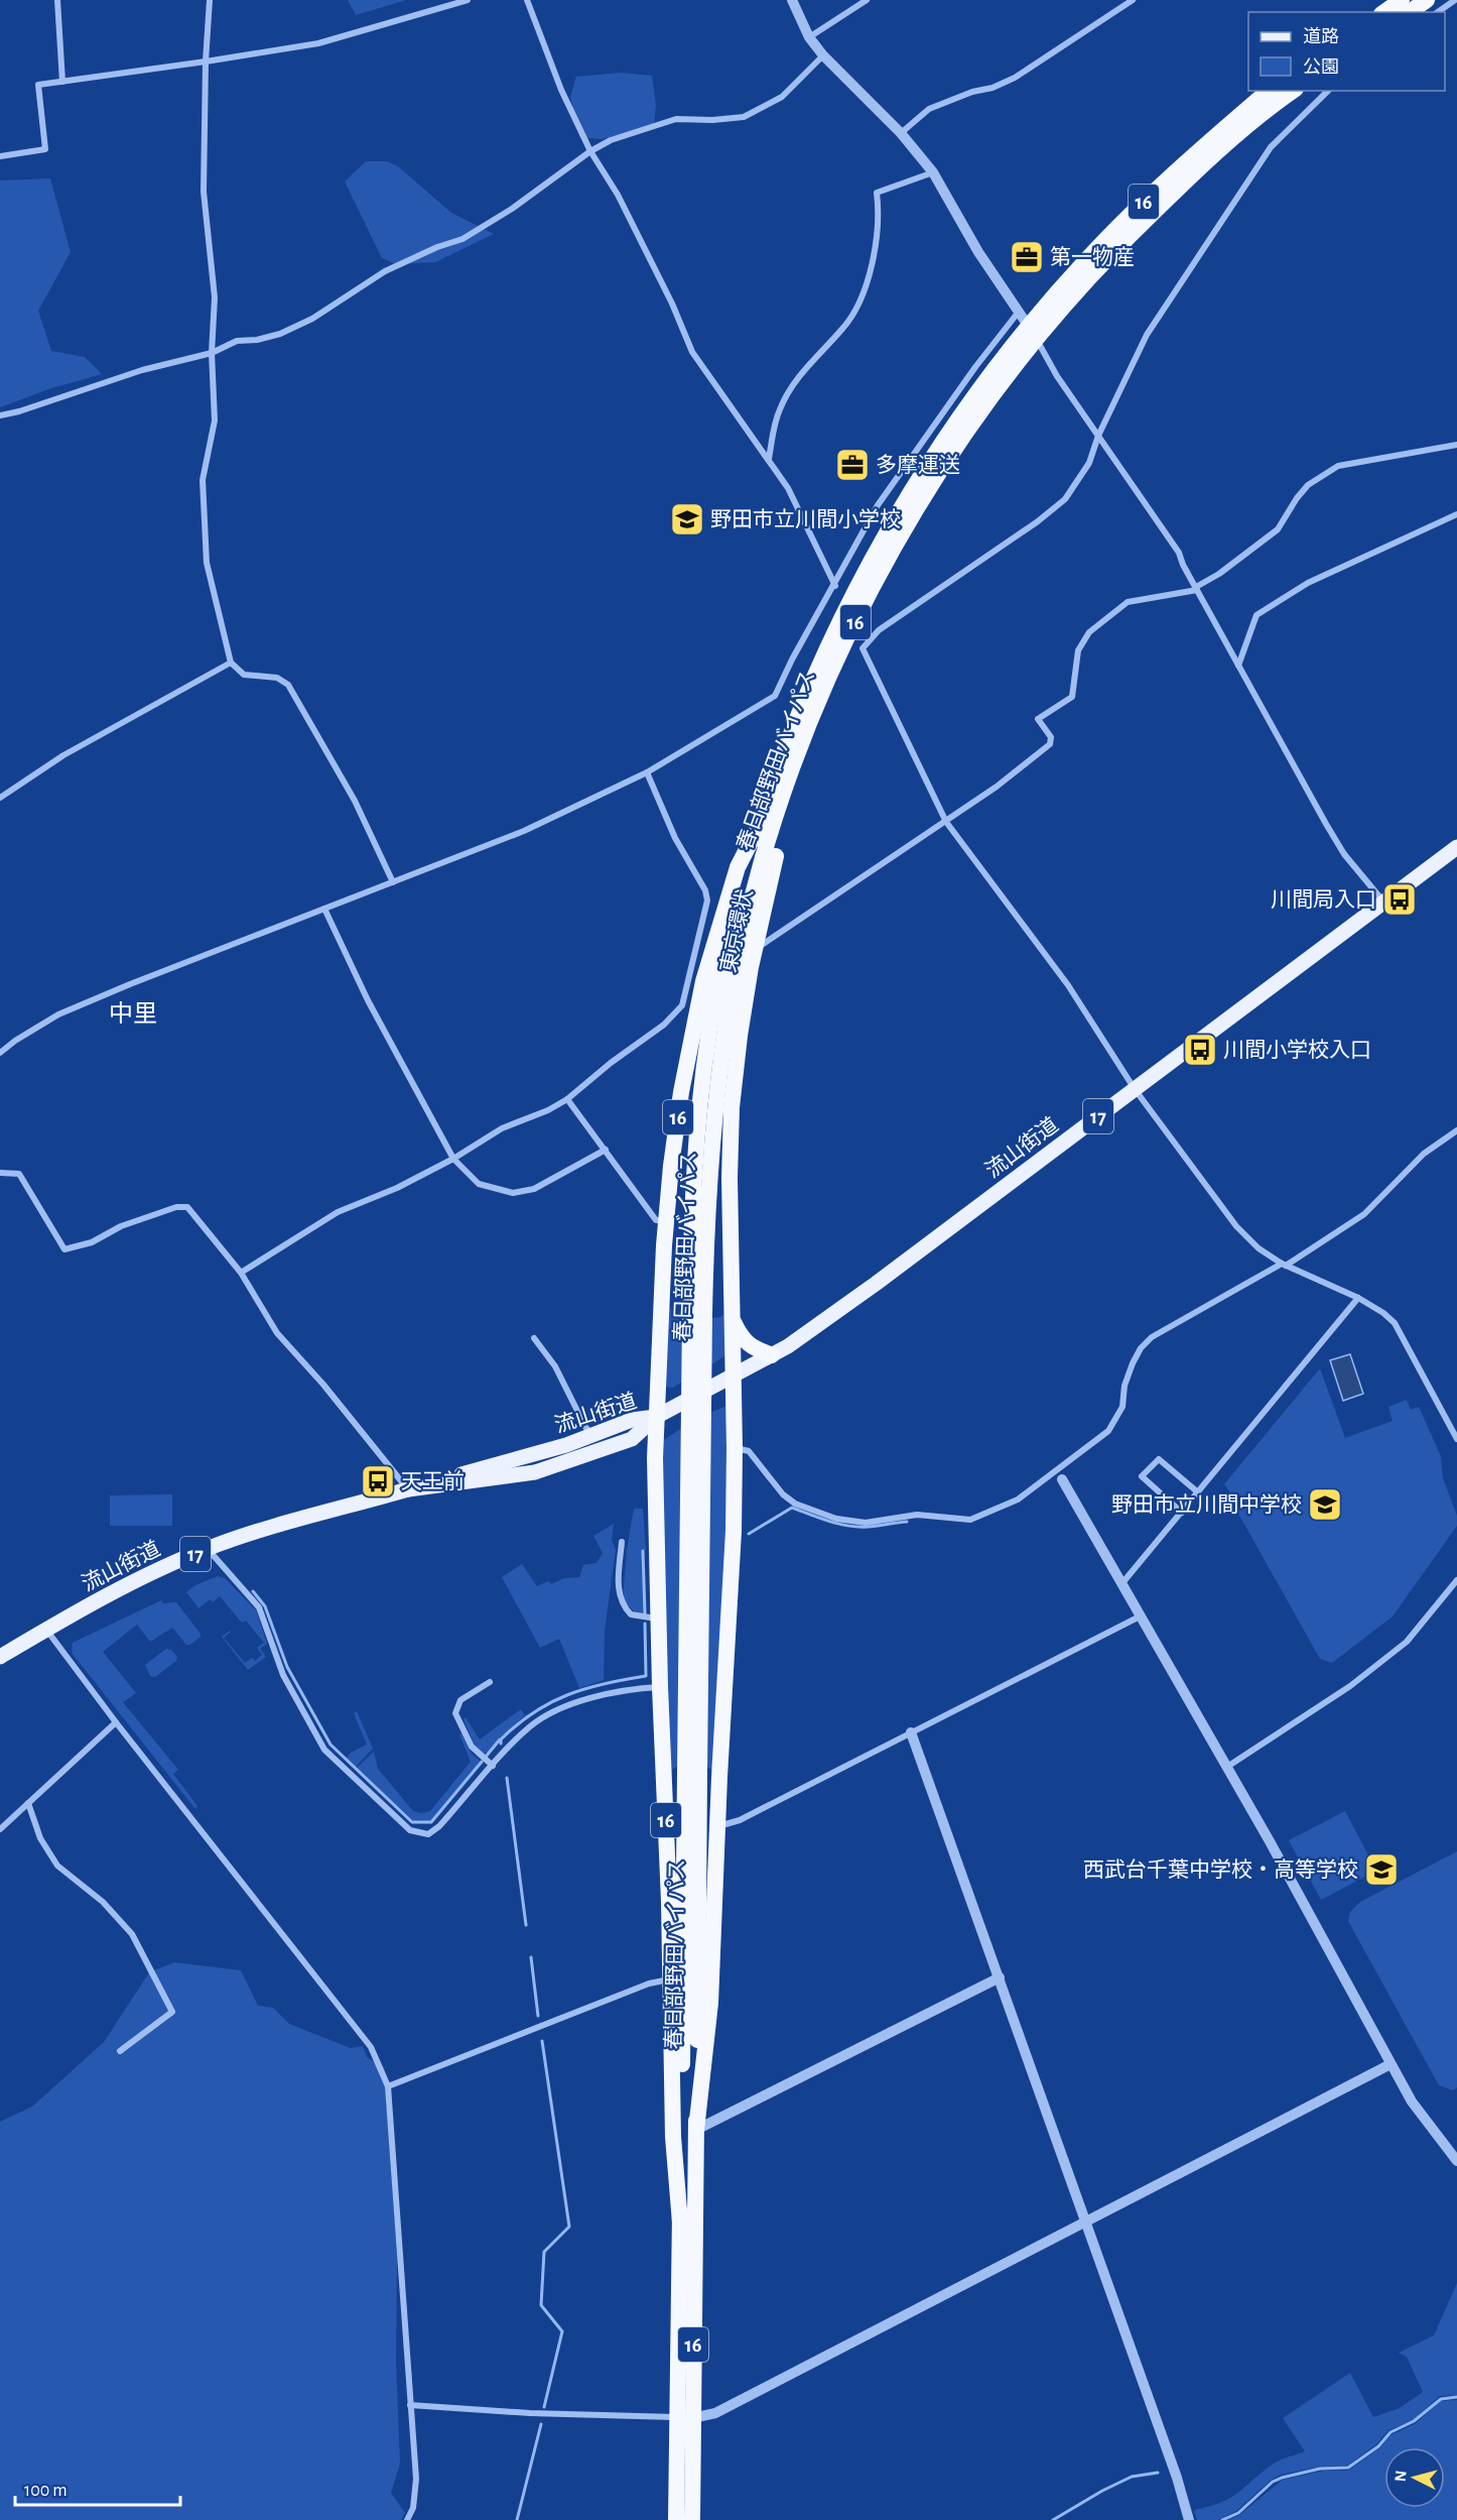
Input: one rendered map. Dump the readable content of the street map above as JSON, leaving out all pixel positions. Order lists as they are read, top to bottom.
{
  "streets": {
    "highway": ["16", "春日部野田バイパス", "東京環状"],
    "main road": ["17", "流山街道"]
  },
  "crossings": [
    ["16", "春日部野田バイパス"],
    ["16", "東京環状"],
    ["16", "流山街道"],
    ["春日部野田バイパス", "東京環状"]
  ],
  "districts": ["中里"],
  "places": {
    "office": ["第一物産", "多摩運送"],
    "school or university": ["野田市立川間小学校", "野田市立川間中学校", "西武台千葉中学校・高等学校"],
    "bus stop": ["川間局入口", "川間小学校入口", "天王前"]
  },
  "legend": ["道路", "公園"],
  "scale_bar": "100 m",
  "north": "left"
}
